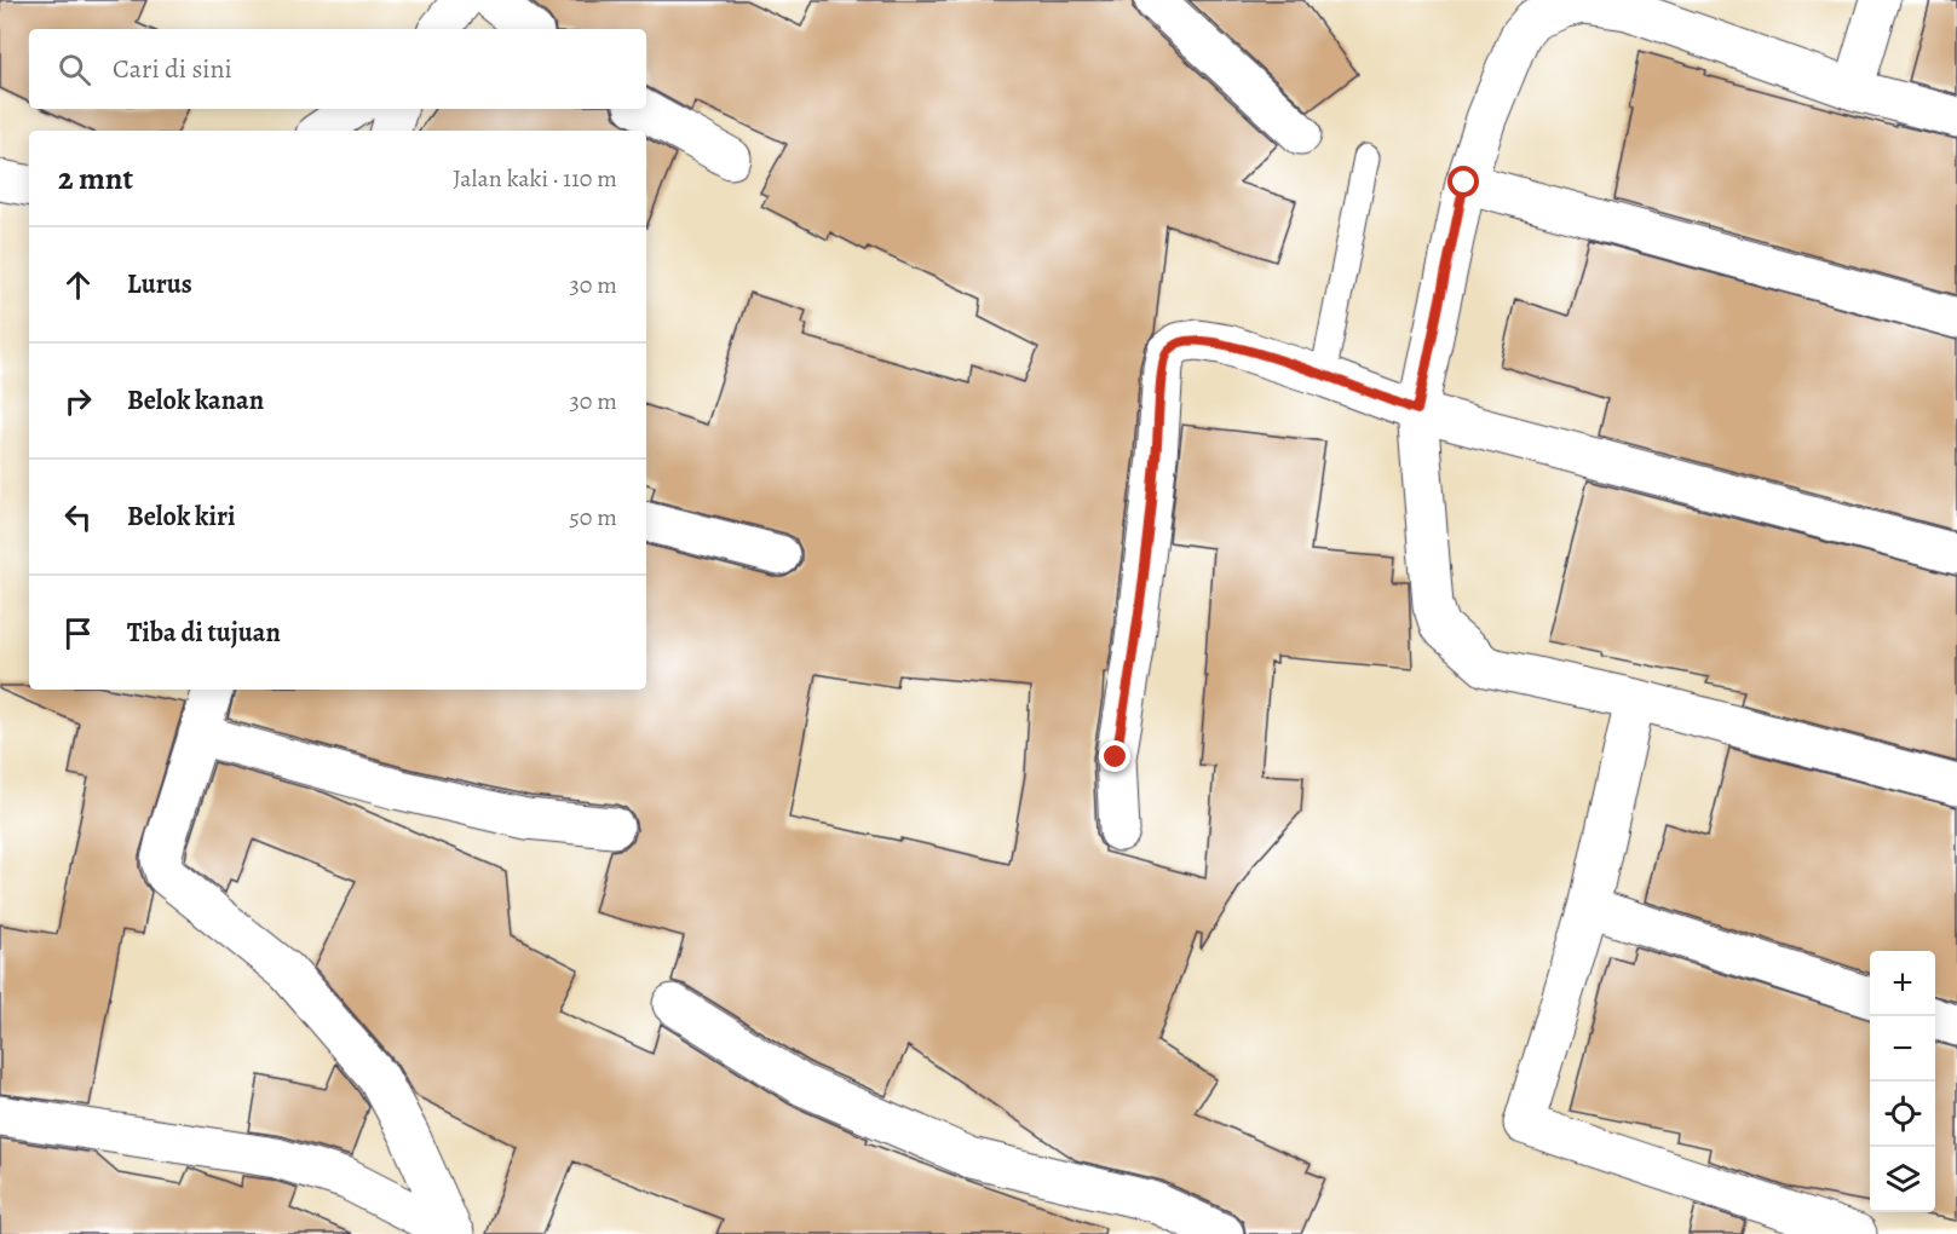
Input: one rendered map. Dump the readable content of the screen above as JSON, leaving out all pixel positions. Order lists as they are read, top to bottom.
{
  "page": {
    "search": "Cari di sini",
    "heading": ["2 mnt", "Jalan kaki · 110 m"],
    "list": [
      ["Lurus", "30 m"],
      ["Belok kanan", "30 m"],
      ["Belok kiri", "50 m"],
      "Tiba di tujuan"
    ],
    "map_buttons": ["+", "−"]
  }
}
